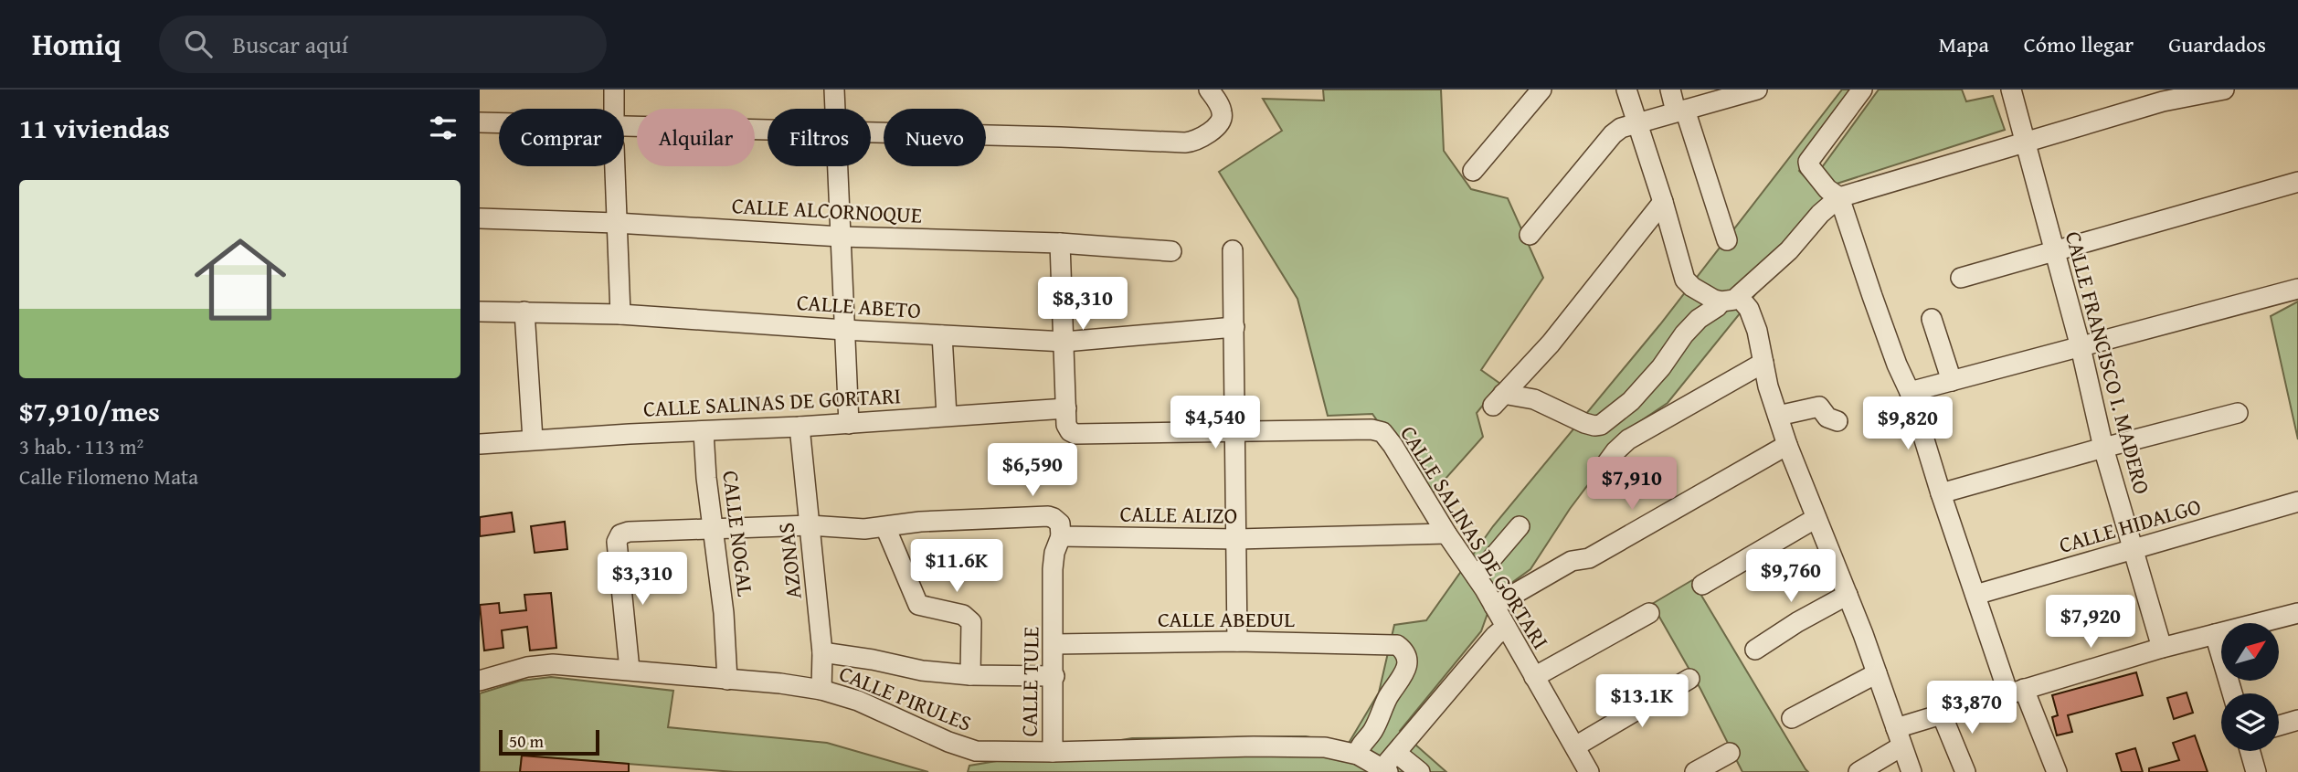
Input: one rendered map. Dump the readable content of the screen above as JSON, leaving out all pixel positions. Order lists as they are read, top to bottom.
{
  "streets": {
    "street": [
      "CALLE ALCORNOQUE",
      "CALLE ABETO",
      "CALLE FRANCISCO I. MADERO",
      "CALLE SALINAS DE GORTARI",
      "CALLE ALIZO",
      "CALLE HIDALGO",
      "CALLE NOGAL",
      "AZONAS",
      "CALLE ABEDUL",
      "CALLE TULE",
      "CALLE PIRULES"
    ]
  },
  "crossings": [
    ["CALLE FRANCISCO I. MADERO", "CALLE HIDALGO"],
    ["CALLE SALINAS DE GORTARI", "CALLE ALIZO"],
    ["CALLE SALINAS DE GORTARI", "CALLE NOGAL"],
    ["CALLE SALINAS DE GORTARI", "AZONAS"],
    ["CALLE ALIZO", "CALLE TULE"],
    ["CALLE NOGAL", "CALLE PIRULES"],
    ["AZONAS", "CALLE PIRULES"],
    ["CALLE ABEDUL", "CALLE TULE"],
    ["CALLE ABEDUL", "CALLE PIRULES"],
    ["CALLE TULE", "CALLE PIRULES"]
  ],
  "scale_bar": "50 m",
  "north": "top right",
  "page": {
    "header": "Homiq",
    "search": "Buscar aquí",
    "nav": ["Mapa", "Cómo llegar", "Guardados"],
    "heading": "11 viviendas",
    "chip": [
      "Comprar",
      "Alquilar",
      "Filtros",
      "Nuevo"
    ],
    "list": [
      {
        "name": "$7,910/mes",
        "note": "3 hab. · 113 m² · Calle Filomeno Mata"
      }
    ],
    "price": [
      "$8,310",
      "$4,540",
      "$9,820",
      "$6,590",
      "$7,910",
      "$11.6K",
      "$9,760",
      "$3,310",
      "$7,920",
      "$13.1K",
      "$3,870"
    ],
    "scale": "50 m"
  }
}
